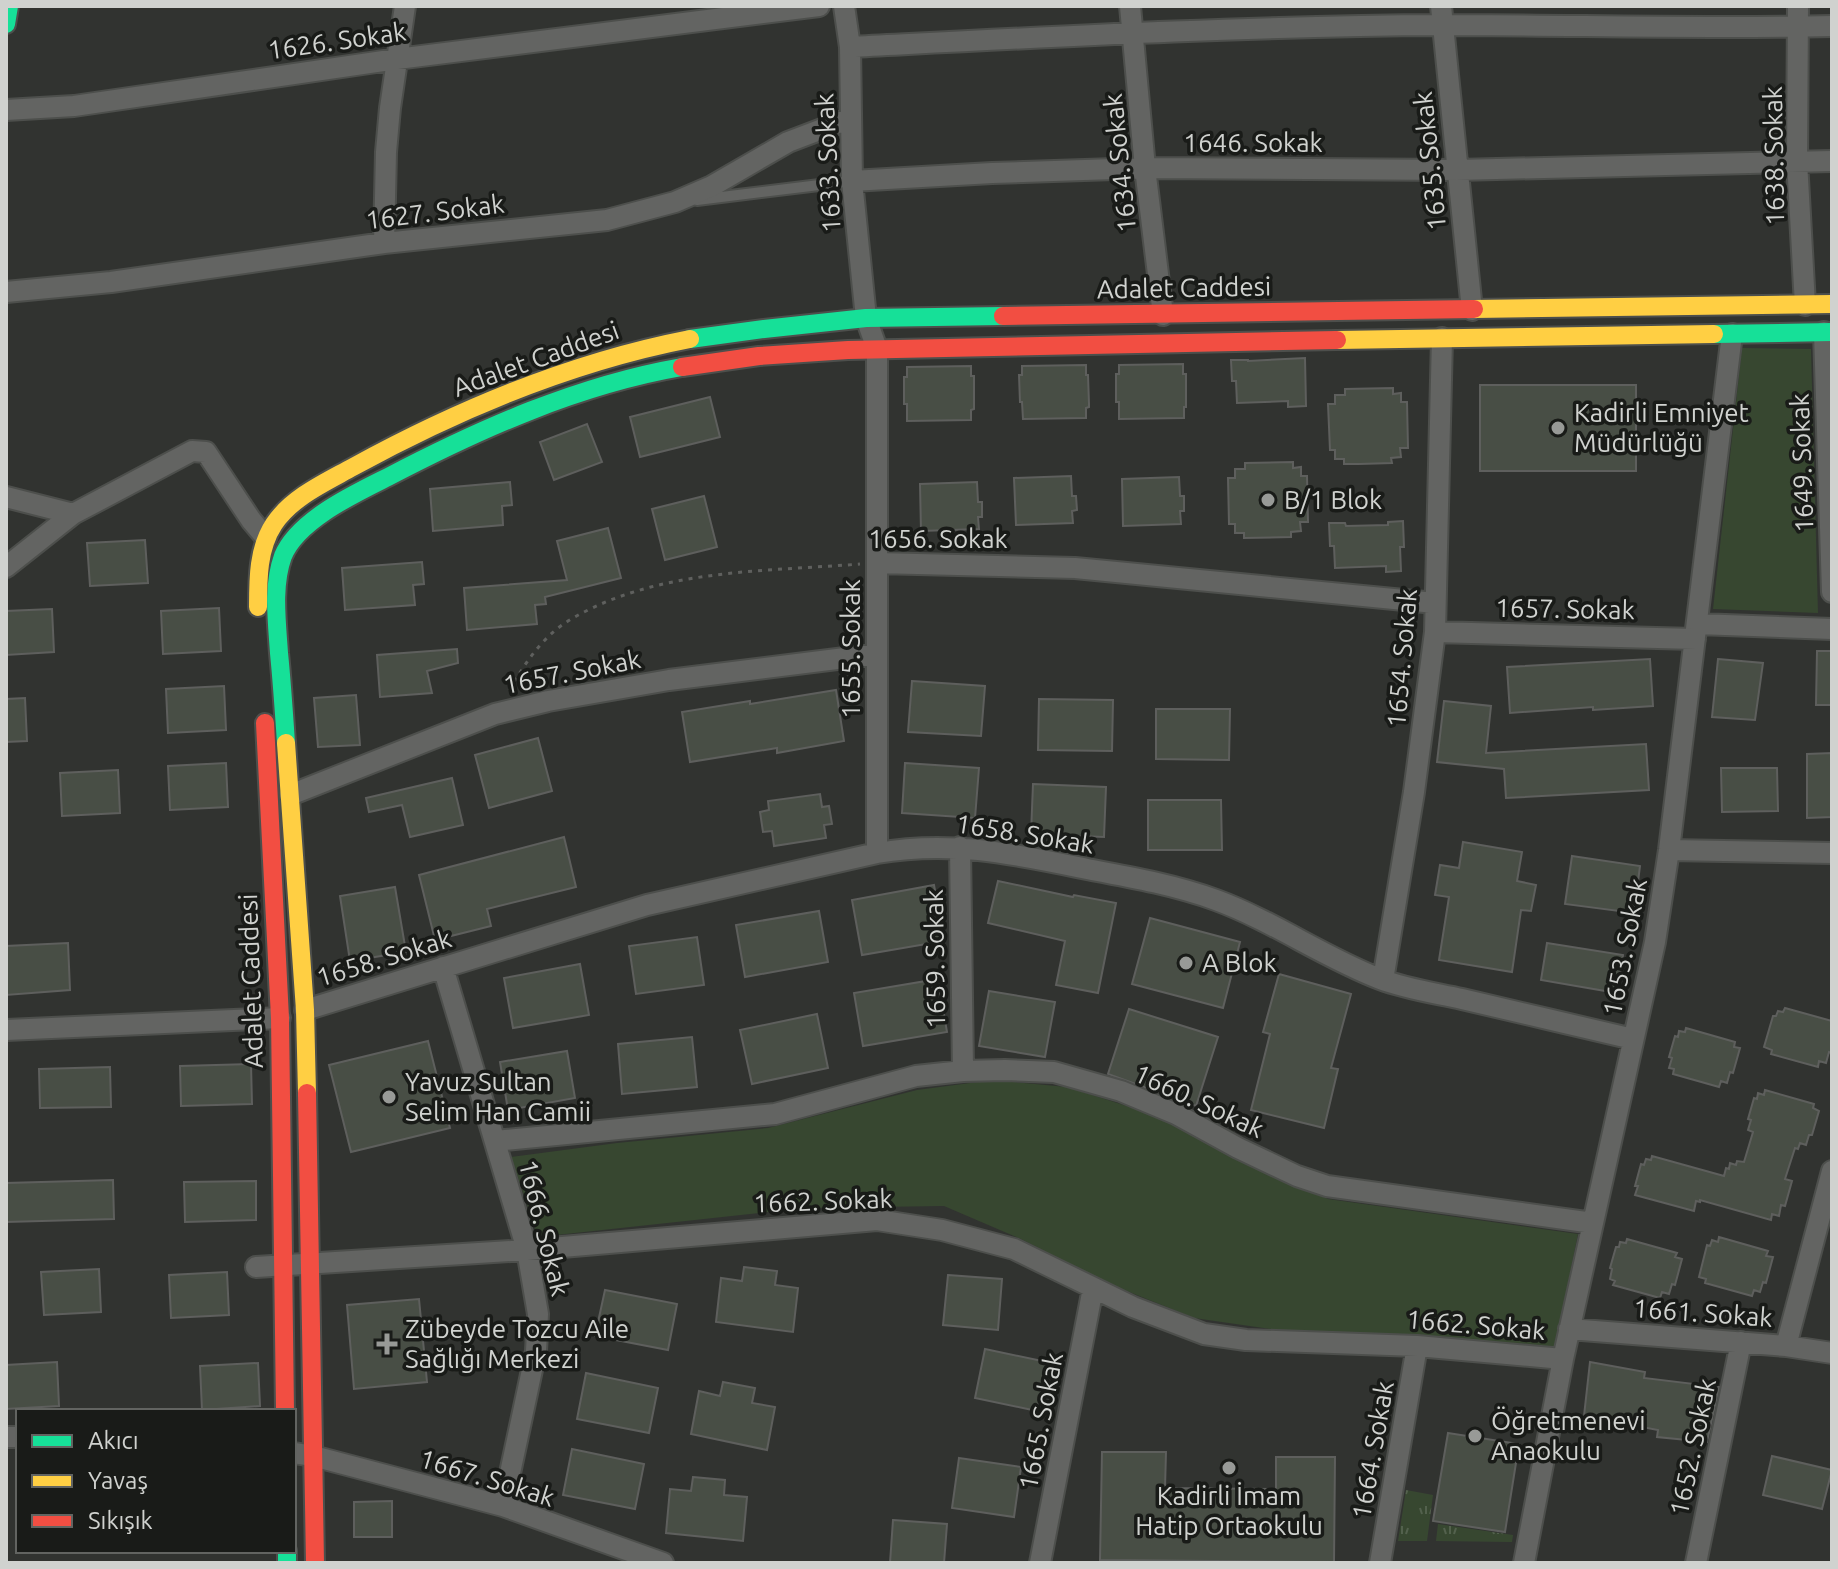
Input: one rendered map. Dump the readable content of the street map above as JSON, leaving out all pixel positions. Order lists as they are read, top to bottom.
{
  "streets": {
    "street": [
      "1626. Sokak",
      "1646. Sokak",
      "1638. Sokak",
      "1635. Sokak",
      "1633. Sokak",
      "1634. Sokak",
      "1627. Sokak",
      "Adalet Caddesi",
      "1649. Sokak",
      "1656. Sokak",
      "1657. Sokak",
      "1655. Sokak",
      "1654. Sokak",
      "1658. Sokak",
      "1653. Sokak",
      "1659. Sokak",
      "1660. Sokak",
      "1662. Sokak",
      "1666. Sokak",
      "1661. Sokak",
      "1665. Sokak",
      "1652. Sokak",
      "1664. Sokak",
      "1667. Sokak"
    ]
  },
  "crossings": [
    ["1646. Sokak", "1638. Sokak"],
    ["1646. Sokak", "1635. Sokak"],
    ["1646. Sokak", "1633. Sokak"],
    ["1646. Sokak", "1634. Sokak"],
    ["1646. Sokak", "1627. Sokak"],
    ["1638. Sokak", "Adalet Caddesi"],
    ["1635. Sokak", "Adalet Caddesi"],
    ["1633. Sokak", "1627. Sokak"],
    ["1633. Sokak", "Adalet Caddesi"],
    ["1633. Sokak", "1655. Sokak"],
    ["1634. Sokak", "Adalet Caddesi"],
    ["Adalet Caddesi", "1662. Sokak"],
    ["1656. Sokak", "1657. Sokak"],
    ["1656. Sokak", "1655. Sokak"],
    ["1656. Sokak", "1654. Sokak"],
    ["1657. Sokak", "1655. Sokak"],
    ["1657. Sokak", "1654. Sokak"],
    ["1657. Sokak", "1653. Sokak"],
    ["1655. Sokak", "1658. Sokak"],
    ["1654. Sokak", "1658. Sokak"],
    ["1658. Sokak", "1653. Sokak"],
    ["1658. Sokak", "1659. Sokak"],
    ["1658. Sokak", "1666. Sokak"],
    ["1653. Sokak", "1660. Sokak"],
    ["1653. Sokak", "1662. Sokak"],
    ["1653. Sokak", "1661. Sokak"],
    ["1659. Sokak", "1660. Sokak"],
    ["1660. Sokak", "1666. Sokak"],
    ["1662. Sokak", "1666. Sokak"],
    ["1662. Sokak", "1665. Sokak"],
    ["1662. Sokak", "1664. Sokak"],
    ["1666. Sokak", "1667. Sokak"],
    ["1661. Sokak", "1652. Sokak"]
  ],
  "places": {
    "other": [
      "Kadirli Emniyet Müdürlüğü",
      "B/1 Blok",
      "A Blok",
      "Yavuz Sultan Selim Han Camii",
      "Öğretmenevi Anaokulu",
      "Kadirli İmam Hatip Ortaokulu"
    ],
    "health": ["Zübeyde Tozcu Aile Sağlığı Merkezi"]
  },
  "legend": ["Akıcı", "Yavaş", "Sıkışık"]
}
